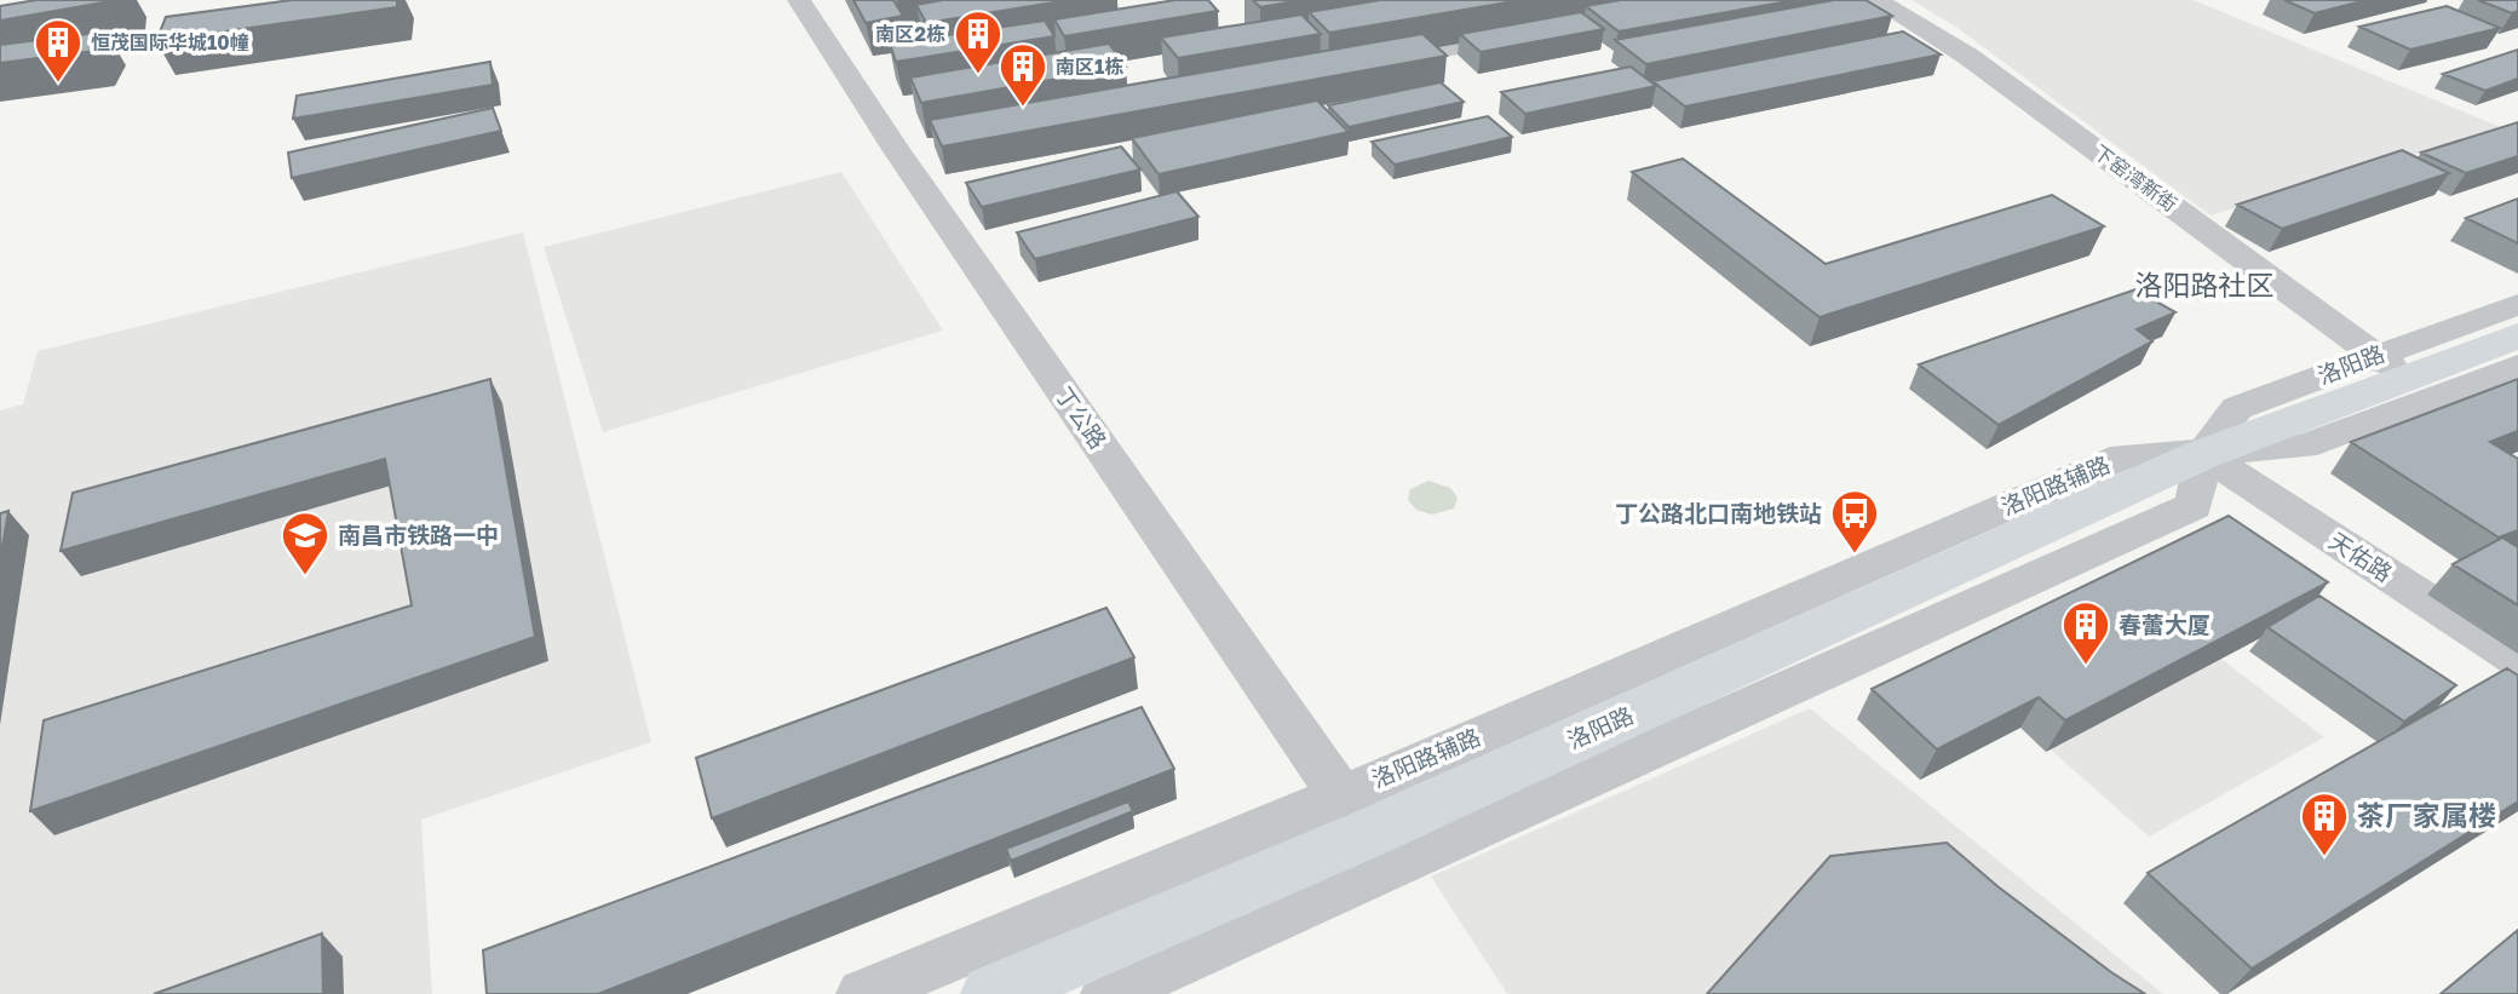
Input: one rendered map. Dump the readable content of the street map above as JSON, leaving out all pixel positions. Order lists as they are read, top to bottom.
{
  "streets": {
    "main road": ["洛阳路"],
    "street": ["下窑湾新街", "丁公路", "天佑路"]
  },
  "crossings": [
    ["下窑湾新街", "洛阳路"],
    ["洛阳路", "丁公路"],
    ["洛阳路", "天佑路"]
  ],
  "districts": ["洛阳路社区"],
  "places": {
    "building": [
      "南区2栋",
      "恒茂国际华城10幢",
      "南区1栋",
      "春蕾大厦",
      "茶厂家属楼"
    ],
    "bus stop": ["丁公路北口南地铁站"],
    "school or university": ["南昌市铁路一中"]
  }
}
